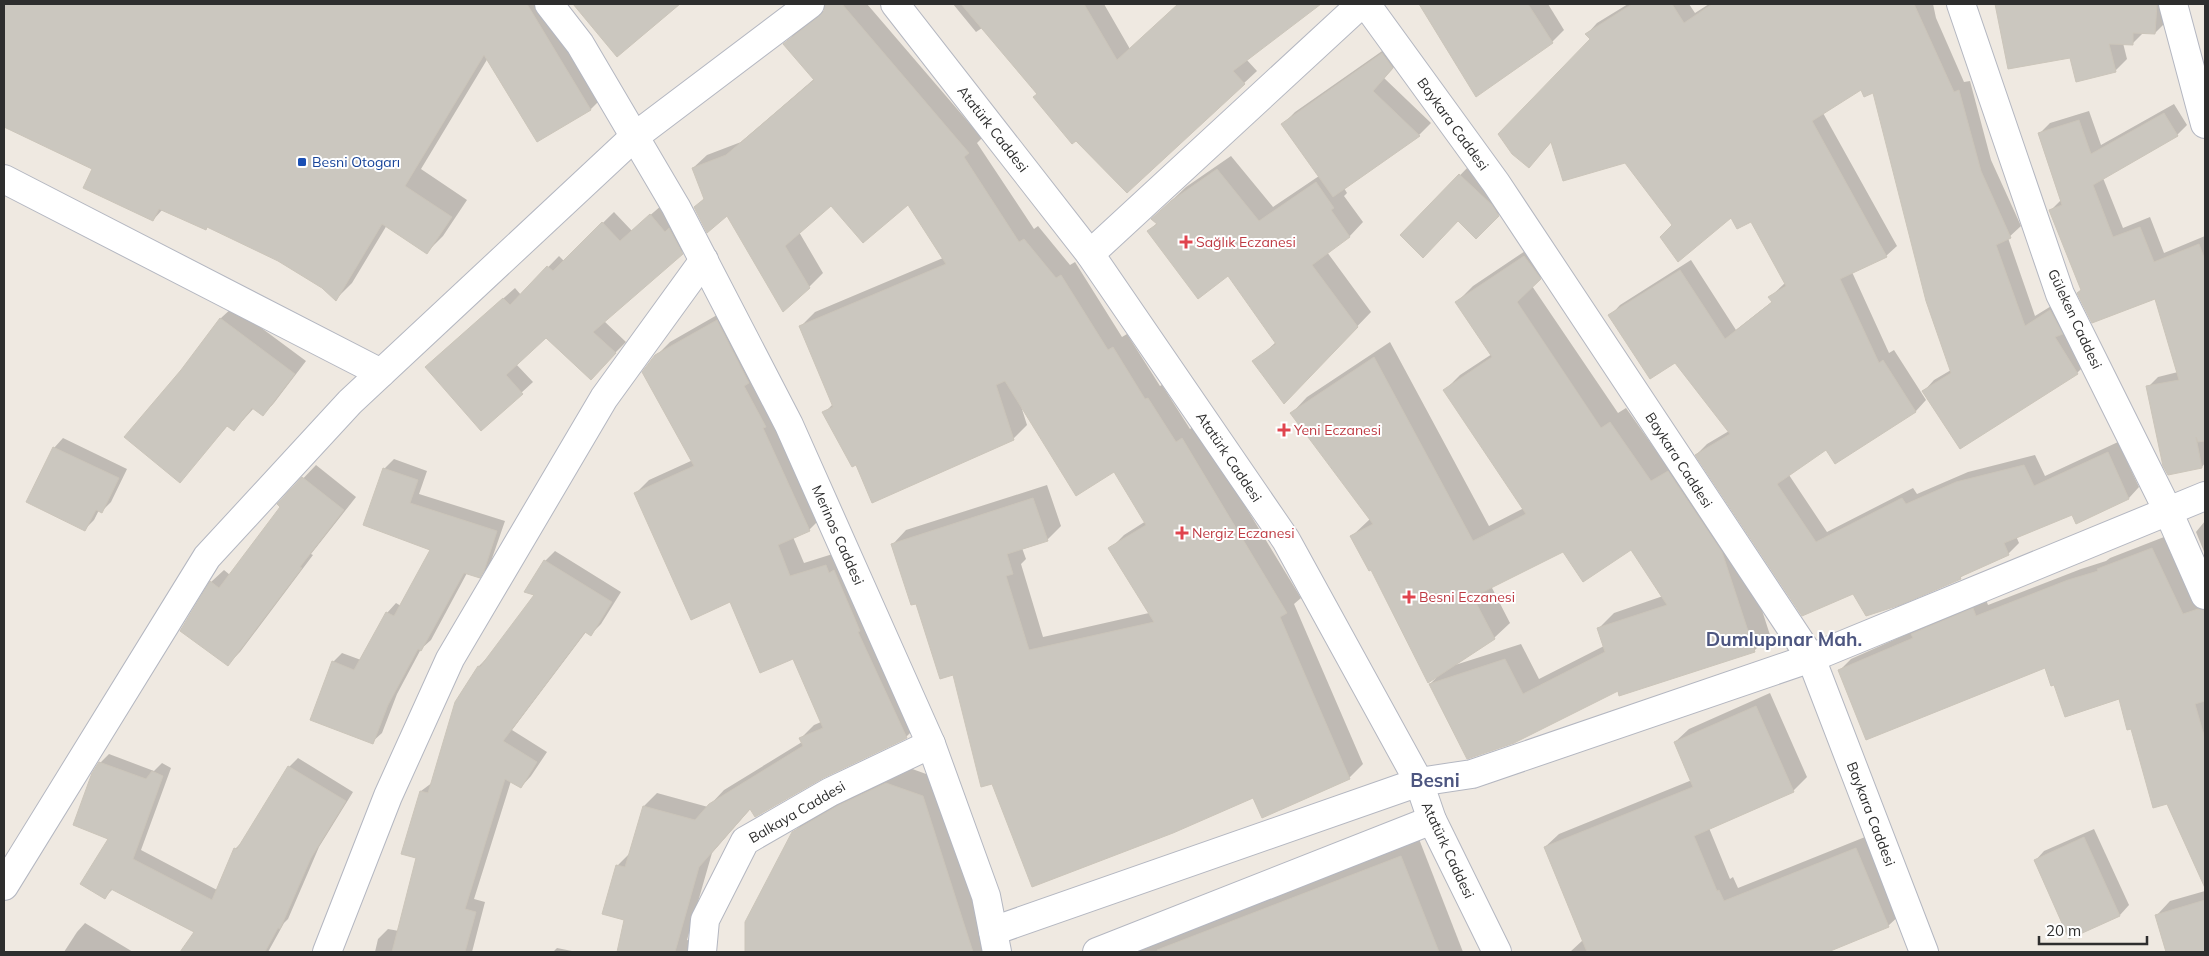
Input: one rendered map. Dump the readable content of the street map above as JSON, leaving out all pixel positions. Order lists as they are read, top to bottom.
{
  "streets": {
    "street": [
      "Baykara Caddesi",
      "Atatürk Caddesi",
      "Güleken Caddesi",
      "Merinos Caddesi",
      "Balkaya Caddesi"
    ]
  },
  "crossings": [
    ["Merinos Caddesi", "Balkaya Caddesi"]
  ],
  "districts": ["Dumlupınar Mah.", "Besni"],
  "places": {
    "transit": ["Besni Otogarı"],
    "health": [
      "Sağlık Eczanesi",
      "Yeni Eczanesi",
      "Nergiz Eczanesi",
      "Besni Eczanesi"
    ]
  },
  "scale_bar": "20 m"
}
